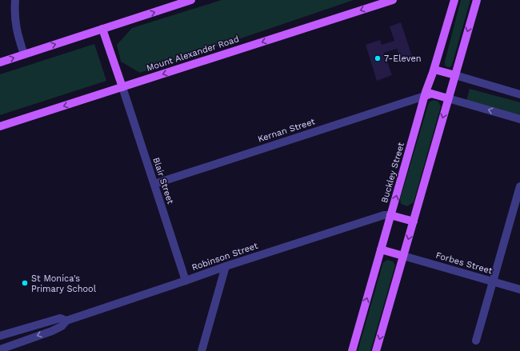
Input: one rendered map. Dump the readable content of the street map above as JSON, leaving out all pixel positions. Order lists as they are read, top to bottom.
{
  "streets": {
    "main road": ["Mount Alexander Road", "Buckley Street"],
    "street": [
      "Kernan Street",
      "Blair Street",
      "Robinson Street",
      "Forbes Street"
    ]
  },
  "crossings": [
    ["Mount Alexander Road", "Blair Street"],
    ["Kernan Street", "Buckley Street"],
    ["Kernan Street", "Blair Street"],
    ["Buckley Street", "Robinson Street"],
    ["Blair Street", "Robinson Street"]
  ],
  "places": ["7-Eleven", "St Monica's Primary School"]
}
